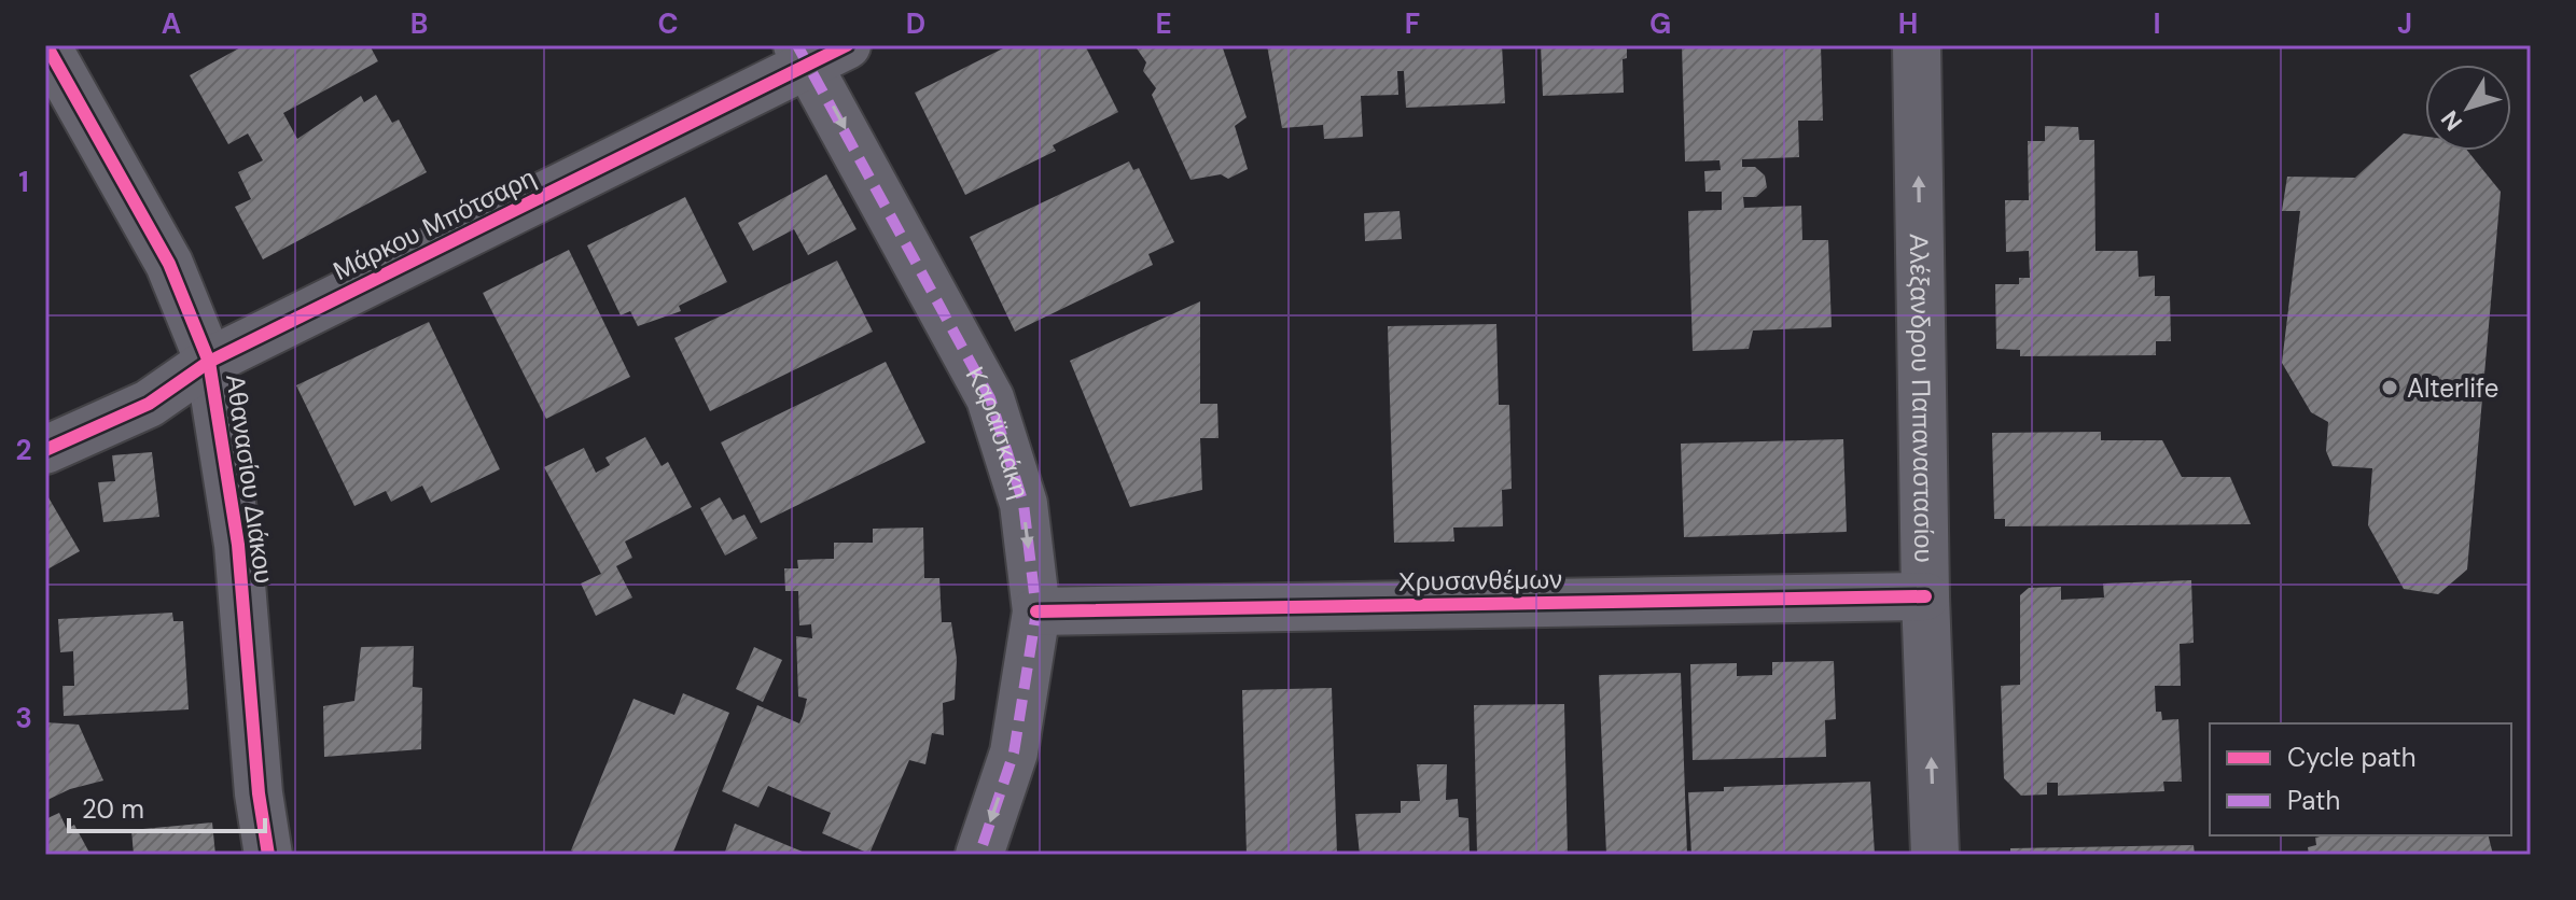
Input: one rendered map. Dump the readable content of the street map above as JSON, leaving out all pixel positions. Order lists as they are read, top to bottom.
{
  "streets": {
    "street": [
      "Μάρκου Μπότσαρη",
      "Αλέξανδρου Παπαναστασίου",
      "Καραϊσκάκη",
      "Αθανασίου Διάκου",
      "Χρυσανθέμων"
    ]
  },
  "crossings": [
    ["Μάρκου Μπότσαρη", "Καραϊσκάκη"],
    ["Μάρκου Μπότσαρη", "Αθανασίου Διάκου"],
    ["Αλέξανδρου Παπαναστασίου", "Χρυσανθέμων"],
    ["Καραϊσκάκη", "Χρυσανθέμων"]
  ],
  "one_way": ["Αλέξανδρου Παπαναστασίου", "Καραϊσκάκη"],
  "places": ["Alterlife"],
  "legend": ["Cycle path", "Path"],
  "scale_bar": "20 m",
  "north": "bottom left",
  "grid": {
    "columns": [
      "A",
      "B",
      "C",
      "D",
      "E",
      "F",
      "G",
      "H",
      "I",
      "J"
    ],
    "rows": ["1", "2", "3"]
  }
}
